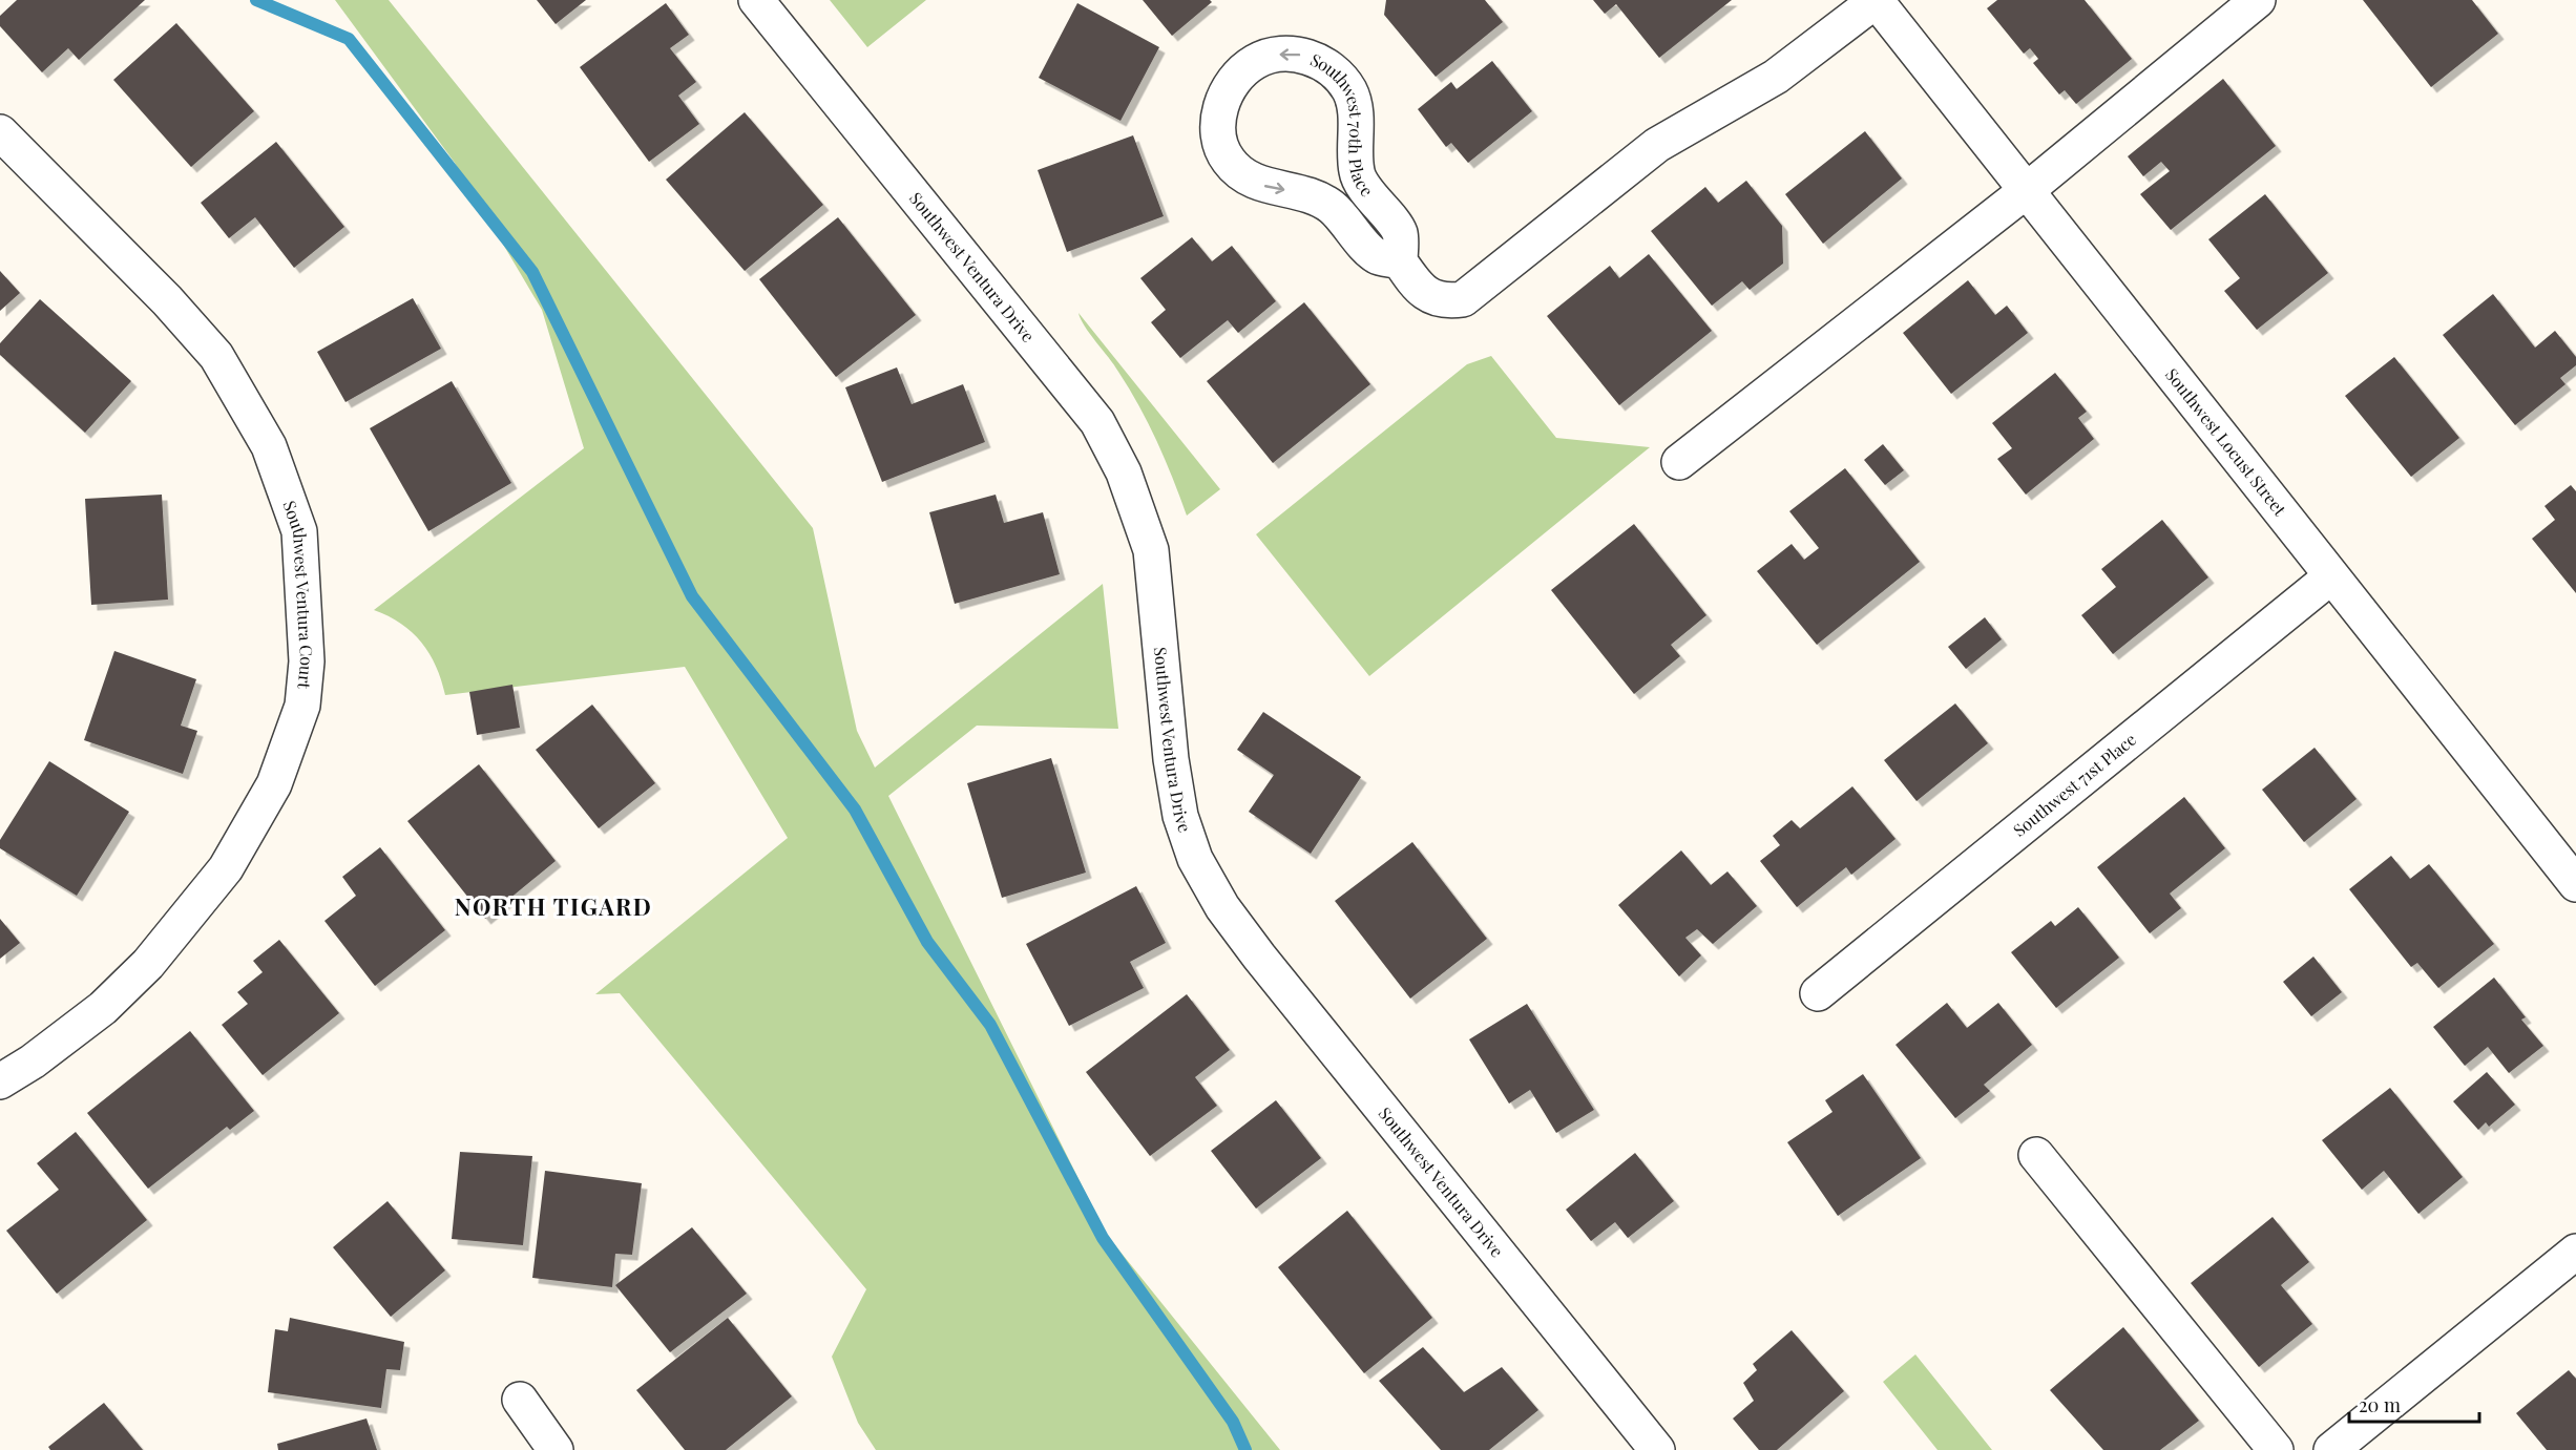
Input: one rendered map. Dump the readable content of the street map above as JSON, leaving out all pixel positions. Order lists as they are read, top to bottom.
{
  "streets": {
    "street": [
      "Southwest 70th Place",
      "Southwest Ventura Drive",
      "Southwest Locust Street",
      "Southwest Ventura Court",
      "Southwest 71st Place"
    ]
  },
  "crossings": [
    ["Southwest 70th Place", "Southwest Locust Street"],
    ["Southwest Locust Street", "Southwest 71st Place"]
  ],
  "districts": ["NORTH TIGARD"],
  "scale_bar": "20 m"
}
